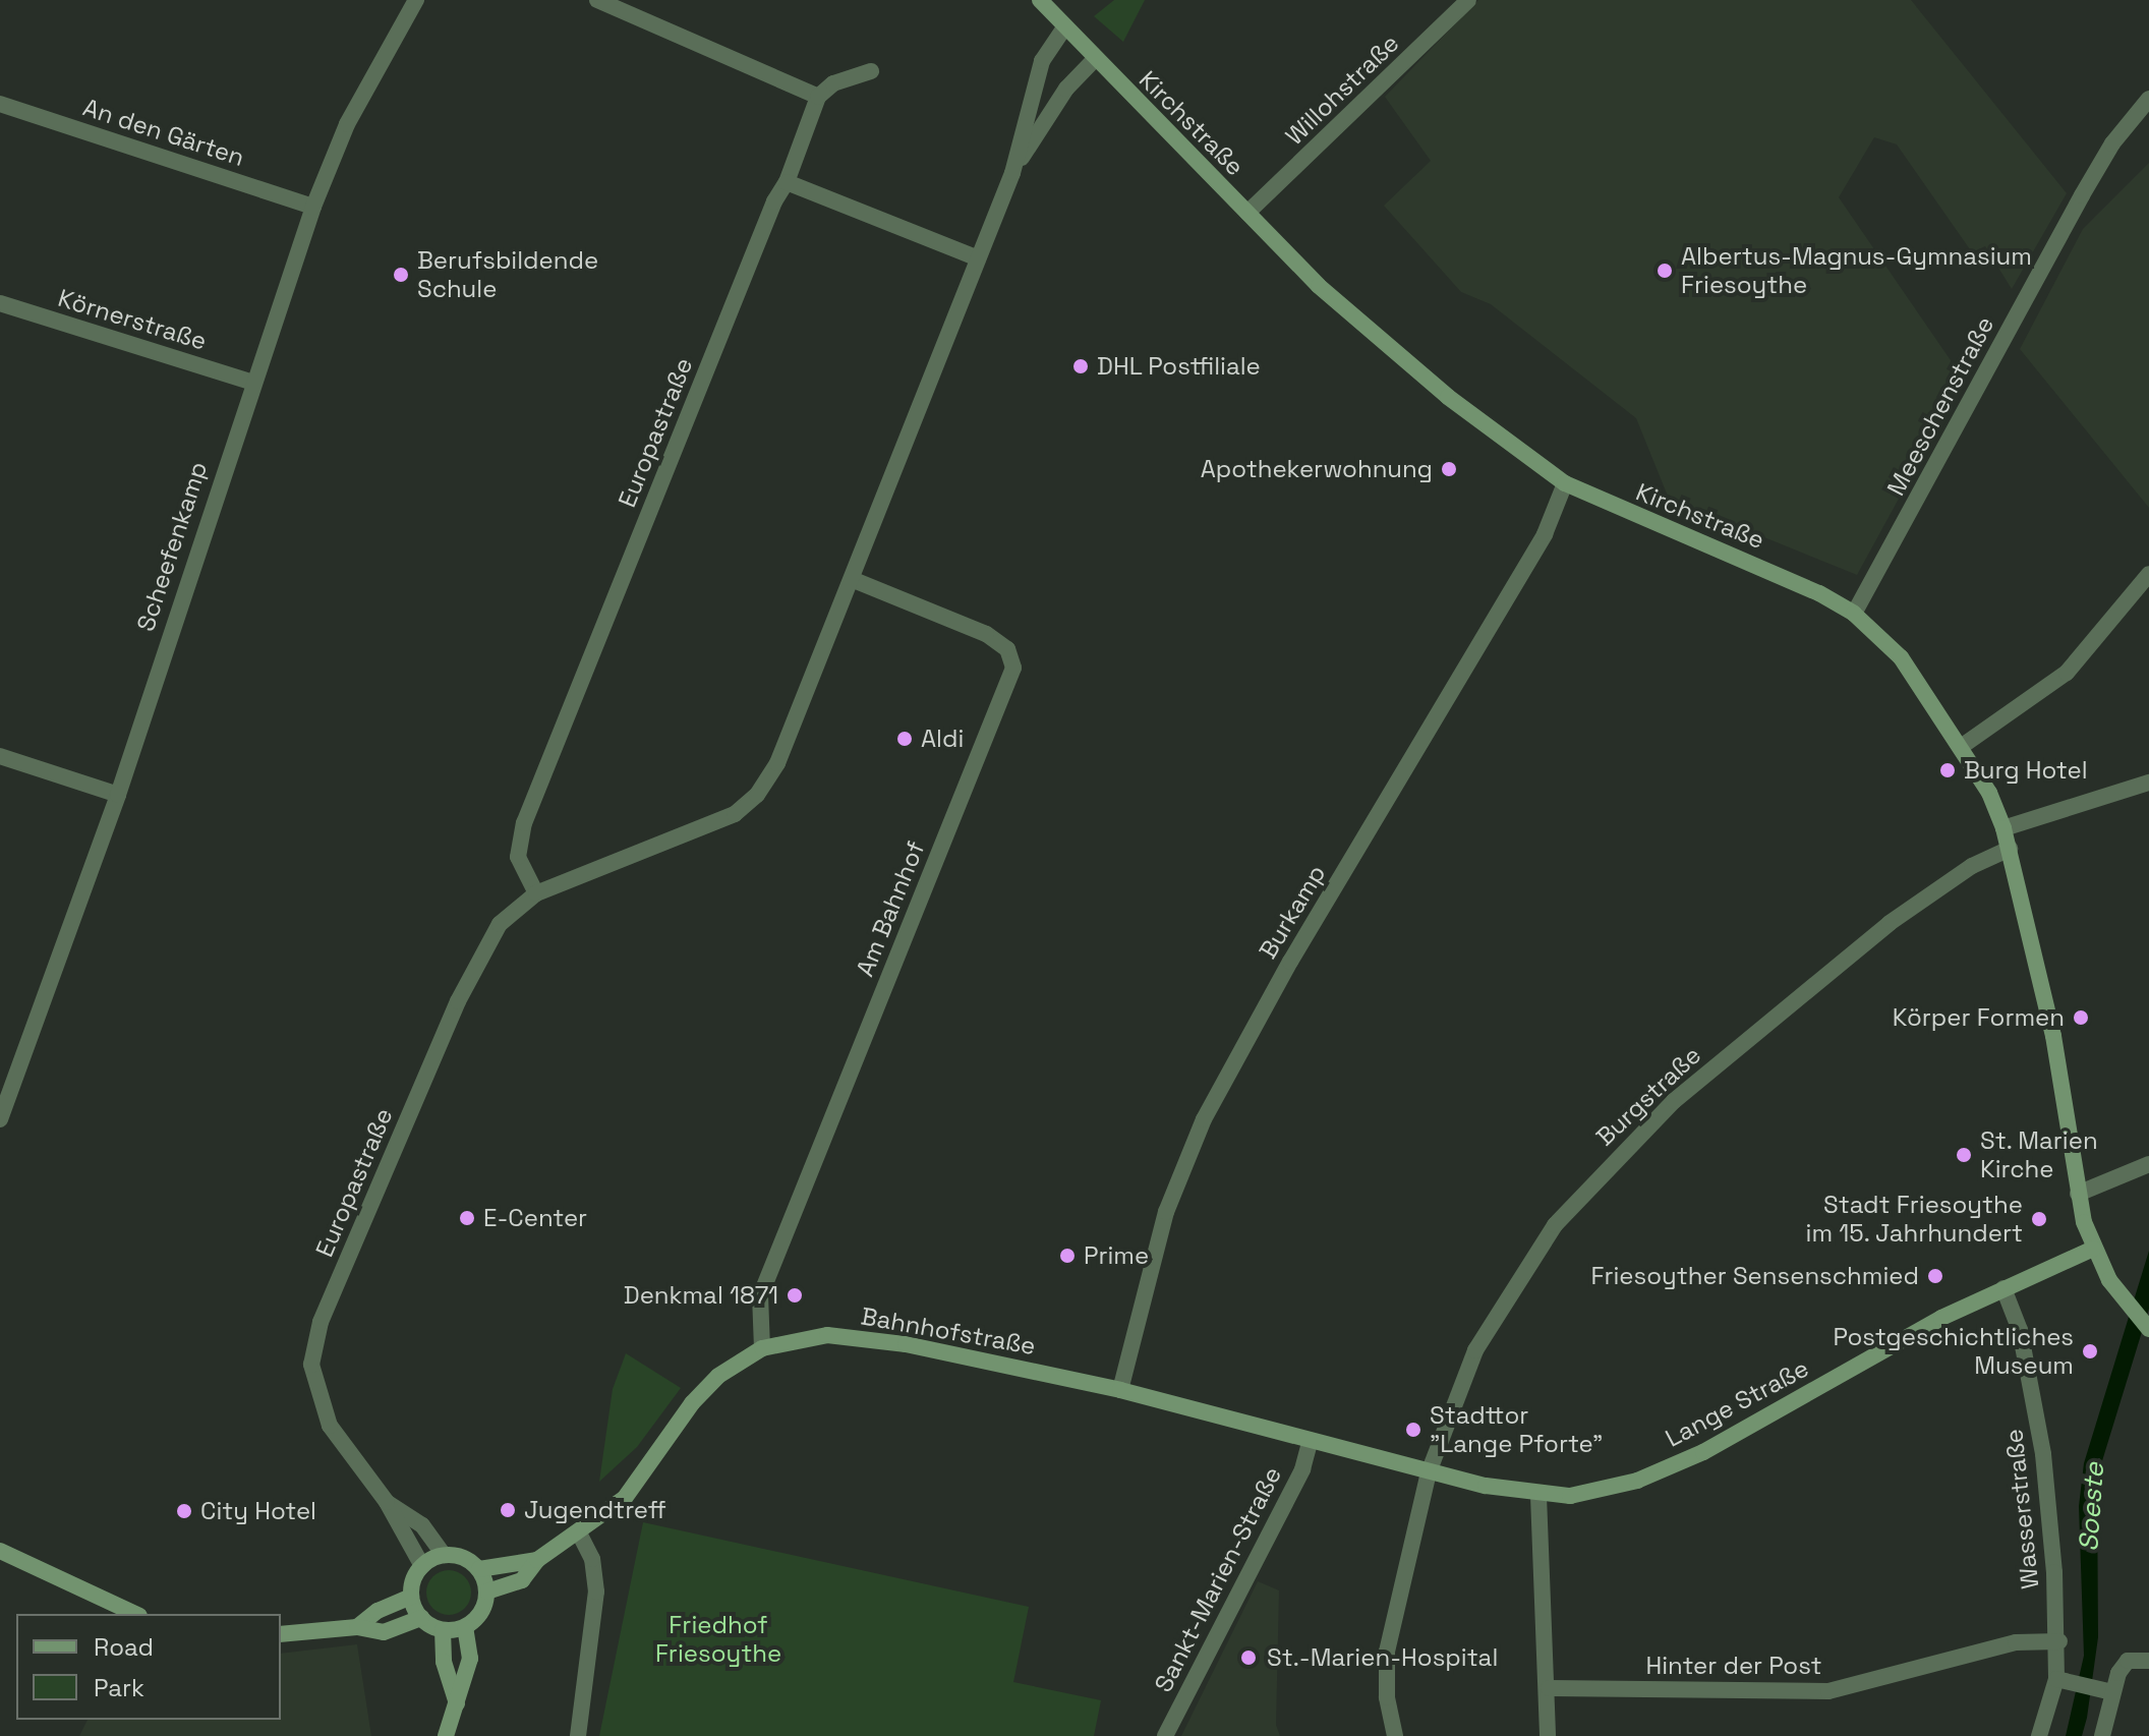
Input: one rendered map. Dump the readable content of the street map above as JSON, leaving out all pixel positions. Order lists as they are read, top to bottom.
{
  "streets": {
    "street": [
      "Willohstraße",
      "Kirchstraße",
      "An den Gärten",
      "Körnerstraße",
      "Meeschenstraße",
      "Europastraße",
      "Scheefenkamp",
      "Am Bahnhof",
      "Burkamp",
      "Burgstraße",
      "Bahnhofstraße",
      "Lange Straße",
      "Wasserstraße",
      "Sankt-Marien-Straße",
      "Hinter der Post"
    ]
  },
  "crossings": [
    ["Willohstraße", "Kirchstraße"],
    ["Kirchstraße", "Meeschenstraße"],
    ["Kirchstraße", "Europastraße"],
    ["Kirchstraße", "Burkamp"],
    ["Kirchstraße", "Burgstraße"],
    ["Kirchstraße", "Lange Straße"],
    ["An den Gärten", "Scheefenkamp"],
    ["Körnerstraße", "Scheefenkamp"],
    ["Europastraße", "Am Bahnhof"],
    ["Europastraße", "Bahnhofstraße"],
    ["Am Bahnhof", "Bahnhofstraße"],
    ["Burkamp", "Bahnhofstraße"],
    ["Burgstraße", "Bahnhofstraße"],
    ["Burgstraße", "Lange Straße"],
    ["Bahnhofstraße", "Lange Straße"],
    ["Bahnhofstraße", "Sankt-Marien-Straße"],
    ["Lange Straße", "Wasserstraße"],
    ["Wasserstraße", "Hinter der Post"]
  ],
  "water": ["Soeste"],
  "parks": ["Friedhof Friesoythe"],
  "places": [
    "Albertus-Magnus-Gymnasium Friesoythe",
    "Berufsbildende Schule",
    "DHL Postfiliale",
    "Apothekerwohnung",
    "Aldi",
    "Burg Hotel",
    "Körper Formen",
    "St. Marien Kirche",
    "E-Center",
    "Stadt Friesoythe im 15. Jahrhundert",
    "Prime",
    "Friesoyther Sensenschmied",
    "Denkmal 1871",
    "Postgeschichtliches Museum",
    "Stadttor \"Lange Pforte\"",
    "Jugendtreff",
    "City Hotel",
    "St.-Marien-Hospital"
  ],
  "legend": ["Road", "Park"]
}
